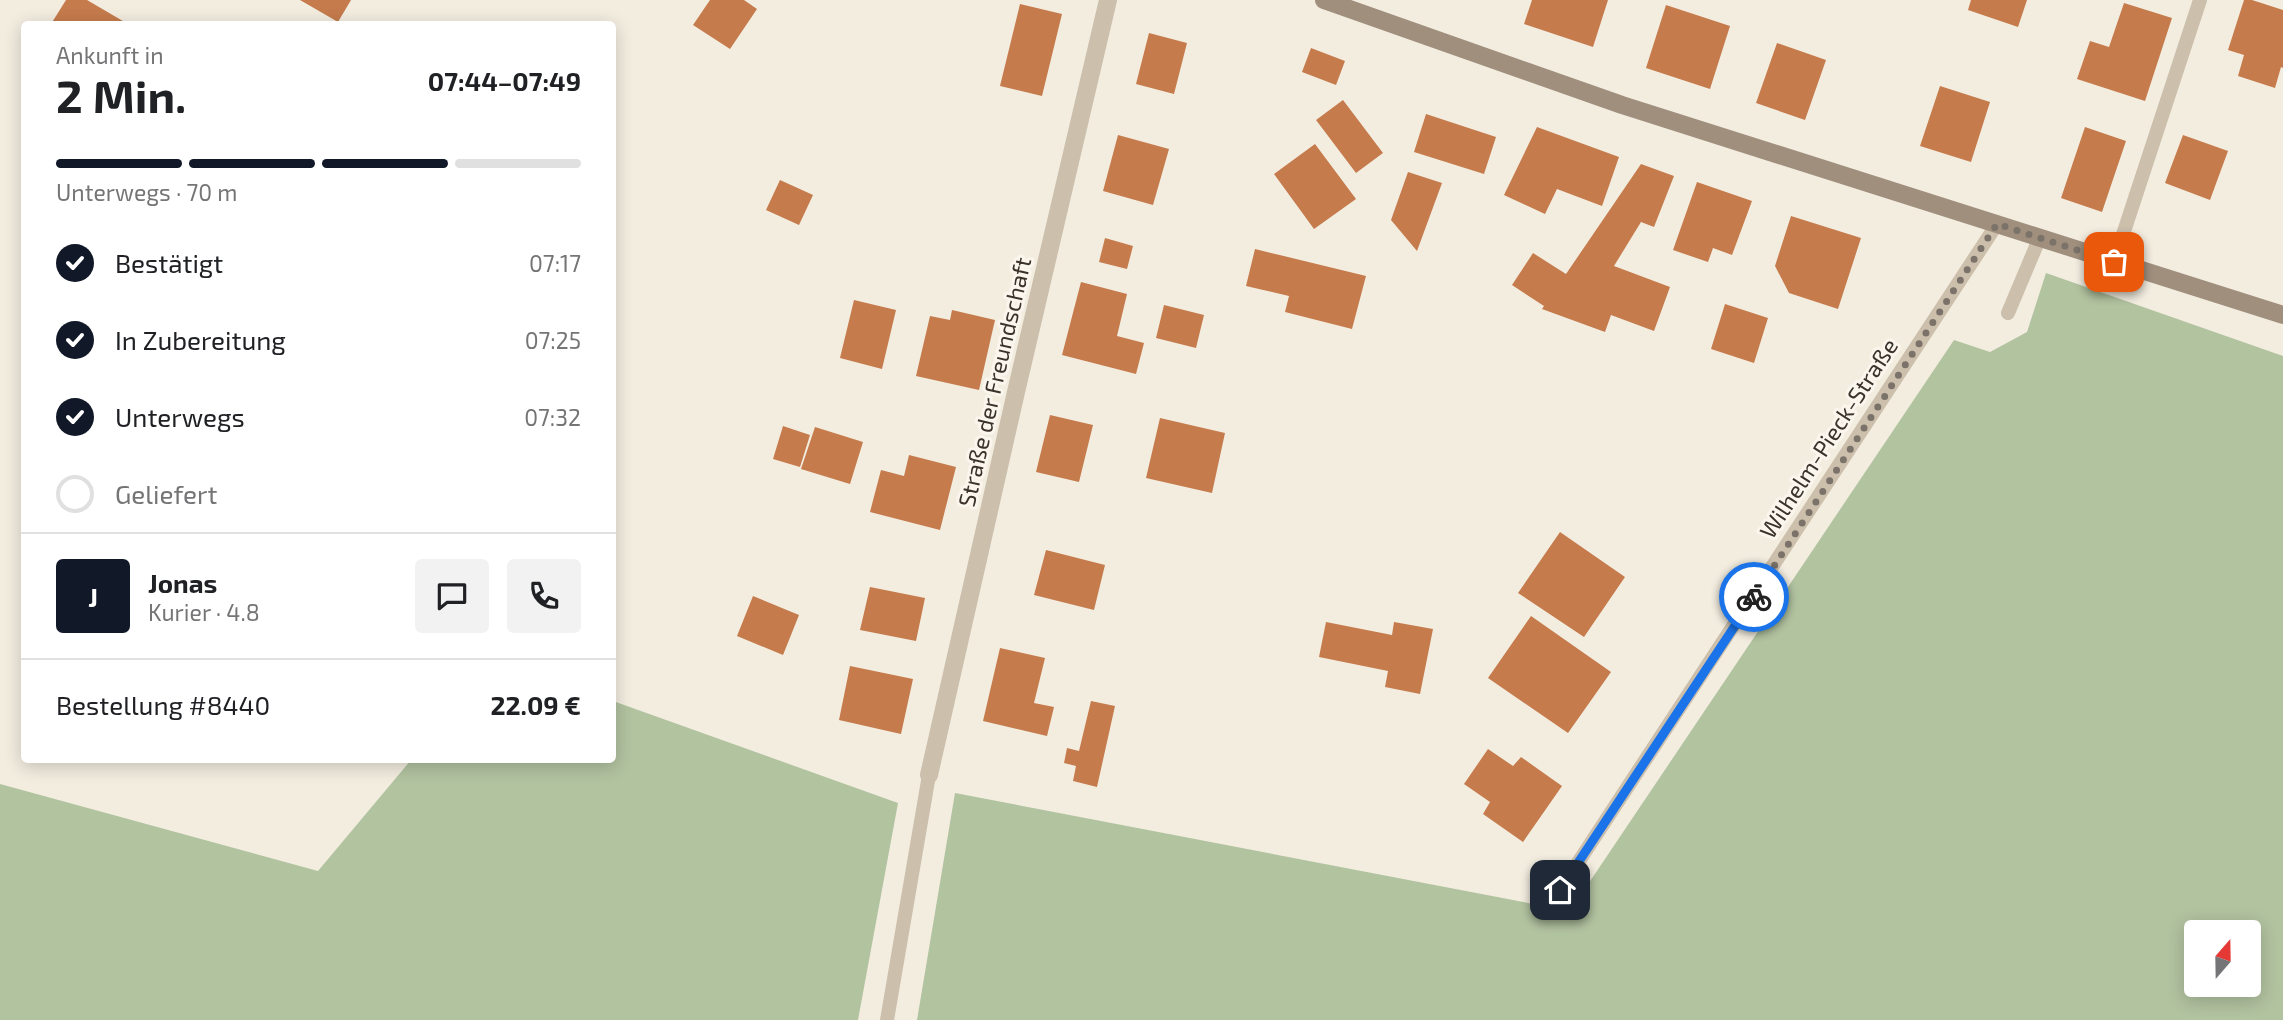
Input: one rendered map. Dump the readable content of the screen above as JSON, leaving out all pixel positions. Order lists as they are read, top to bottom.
{
  "streets": {
    "street": ["Straße der Freundschaft"],
    "lane": ["Wilhelm-Pieck-Straße"]
  },
  "north": "top",
  "page": {
    "heading": ["2 Min.", "Ankunft in", "07:44–07:49"],
    "panel": [
      "Jonas",
      "Kurier · 4.8",
      "Bestellung #8440",
      "22.09 €"
    ],
    "bar": "Unterwegs · 70 m",
    "list": [
      ["Bestätigt", "07:17"],
      ["In Zubereitung", "07:25"],
      ["Unterwegs", "07:32"],
      "Geliefert"
    ],
    "round": "J"
  }
}
